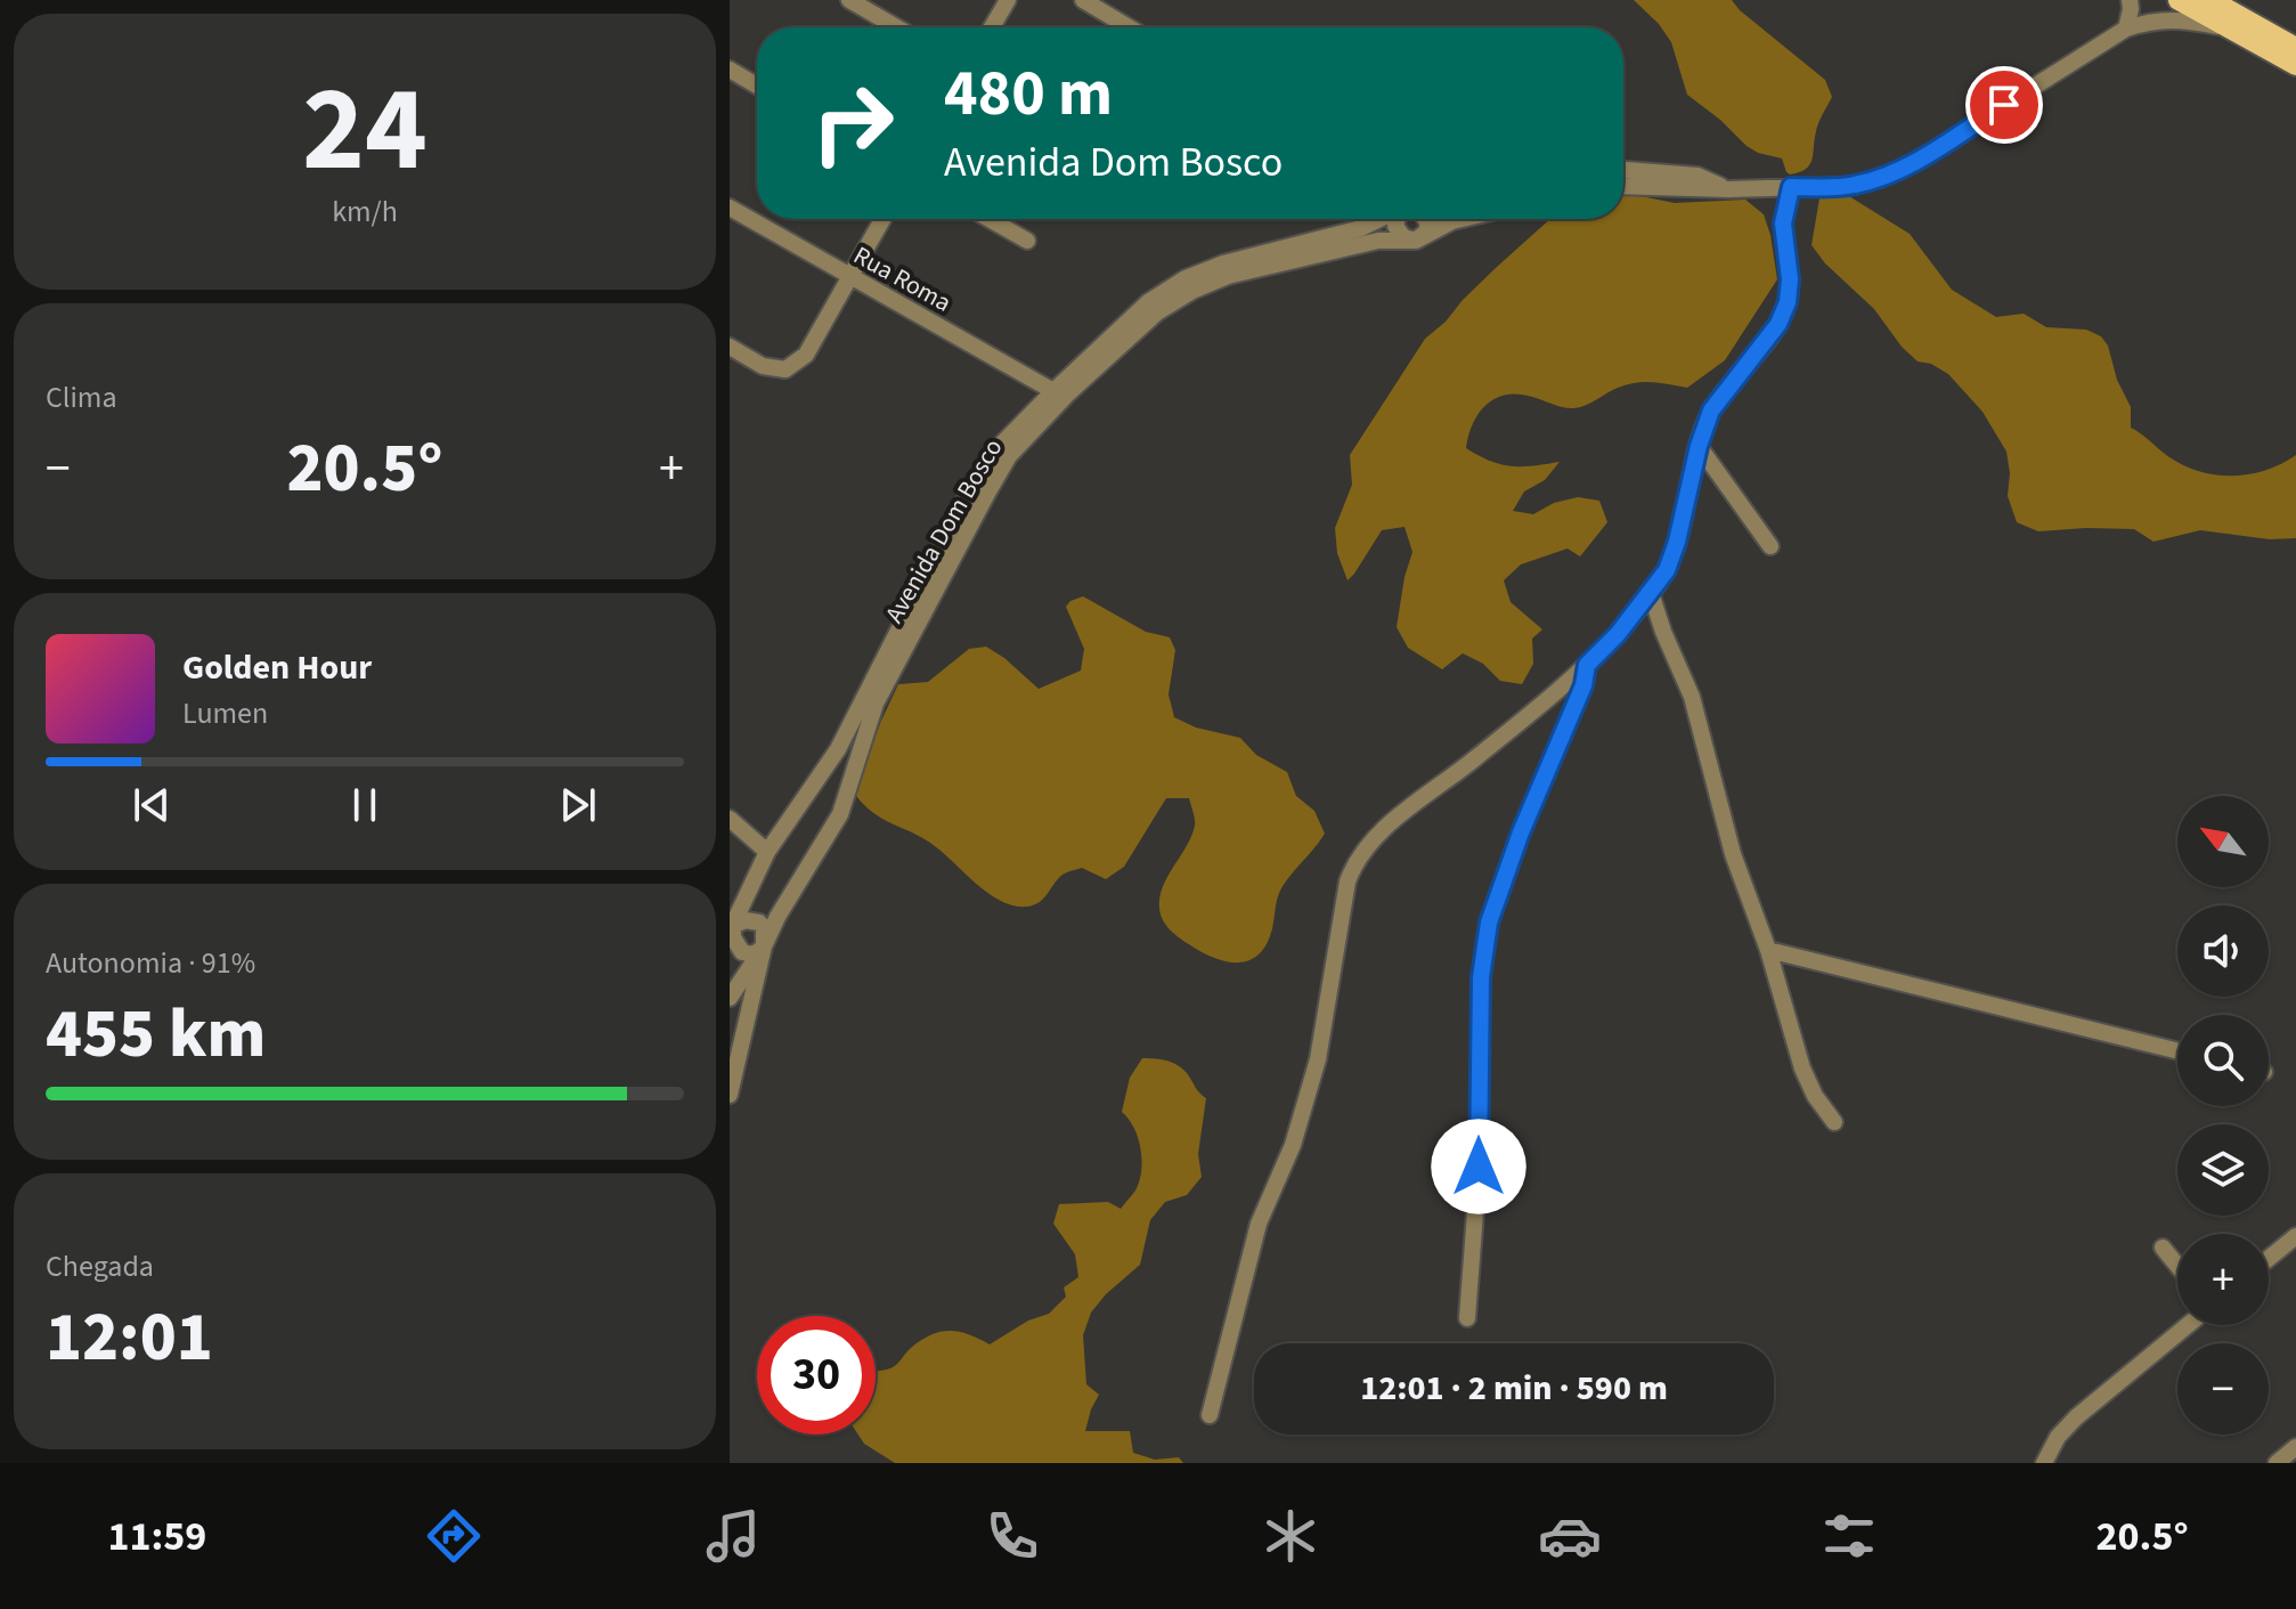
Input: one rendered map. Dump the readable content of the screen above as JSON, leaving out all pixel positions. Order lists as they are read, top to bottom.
{
  "streets": {
    "street": ["Rua Roma", "Avenida Dom Bosco"]
  },
  "crossings": [
    ["Rua Roma", "Avenida Dom Bosco"]
  ],
  "north": "top left",
  "page": {
    "tile": [
      ["24", "km/h"],
      "Clima",
      ["Autonomia · 91%", "455 km"],
      ["Chegada", "12:01"]
    ],
    "turn": ["480 m", "Avenida Dom Bosco"],
    "heat": ["−", "20.5°", "+"],
    "song": ["Golden Hour", "Lumen"],
    "map_buttons": ["+", "−"],
    "limit": "30",
    "trip": "12:01 · 2 min · 590 m",
    "tabs": ["11:59", "20.5°"]
  }
}
